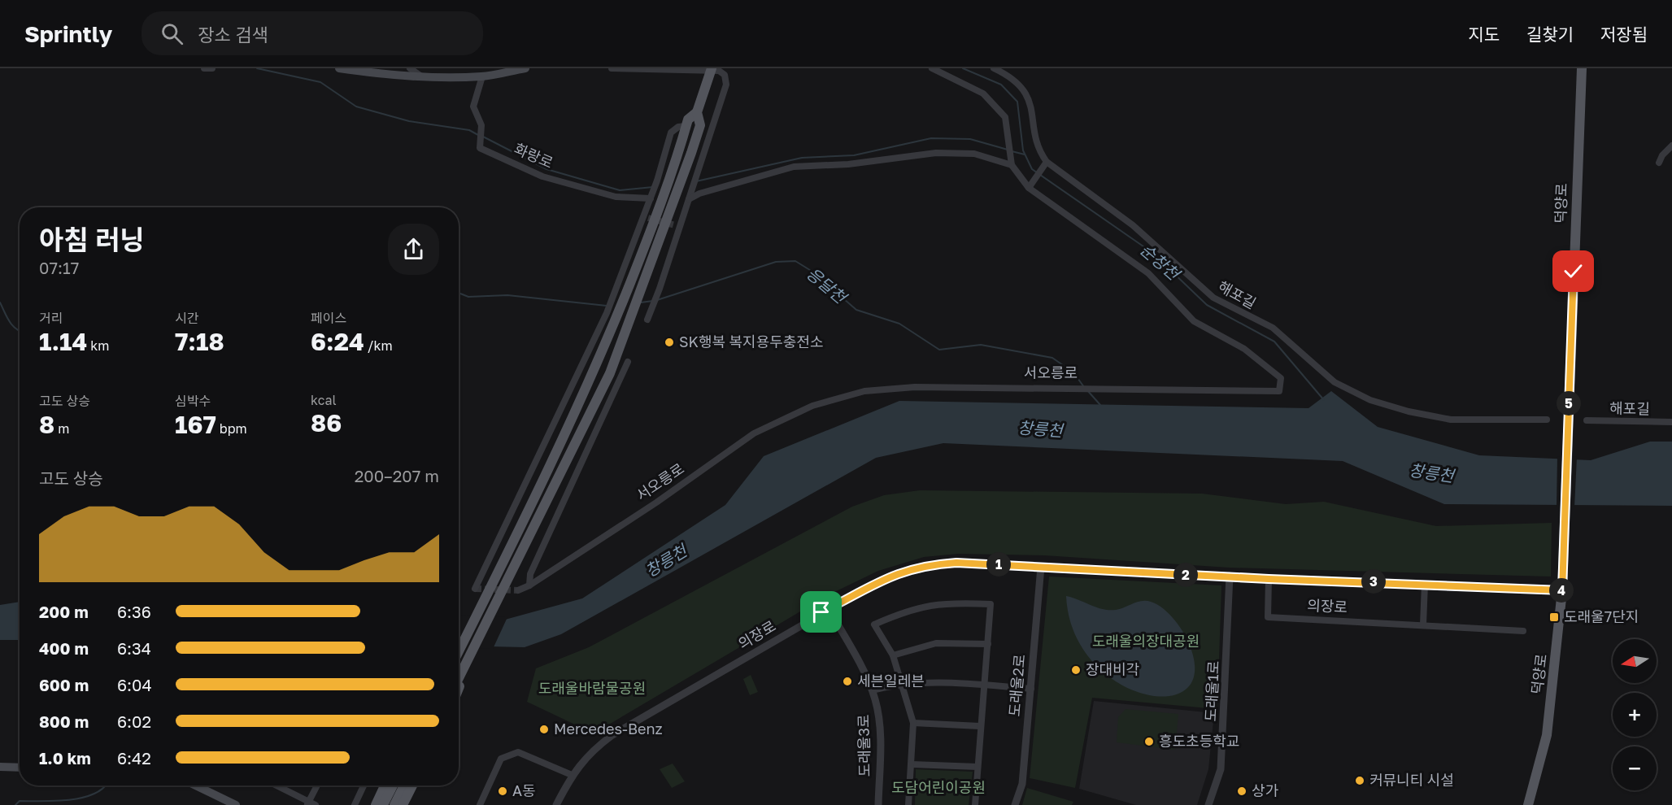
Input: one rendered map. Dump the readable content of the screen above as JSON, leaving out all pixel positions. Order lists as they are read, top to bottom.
{
  "streets": {
    "main road": ["덕양로"],
    "street": [
      "화랑로",
      "해포길",
      "서오릉로",
      "의장로",
      "도래울2로",
      "도래울1로",
      "도래울3로"
    ]
  },
  "crossings": [
    ["덕양로", "의장로"],
    ["의장로", "도래울2로"],
    ["의장로", "도래울1로"],
    ["의장로", "도래울3로"]
  ],
  "water": ["순창천", "응달천", "창릉천"],
  "parks": ["도래울의장대공원", "도래울바람물공원", "도담어린이공원"],
  "places": {
    "other": [
      "SK행복 복지용두충전소",
      "장대비각",
      "세븐일레븐",
      "Mercedes-Benz",
      "흥도초등학교",
      "커뮤니티 시설",
      "A동",
      "상가"
    ],
    "transit": ["도래울7단지"]
  },
  "north": "left",
  "page": {
    "header": "Sprintly",
    "search": "장소 검색",
    "nav": ["지도", "길찾기", "저장됨"],
    "heading": ["아침 러닝", "07:17"],
    "stats": [
      ["거리", "1.14 km"],
      ["시간", "7:18"],
      ["페이스", "6:24 /km"],
      ["고도 상승", "8 m"],
      ["심박수", "167 bpm"],
      ["kcal", "86"]
    ],
    "pins": [
      "5",
      "1",
      "2",
      "3",
      "4"
    ],
    "chart": ["고도 상승", "200–207 m"],
    "list": [
      {
        "name": "200 m",
        "note": "6:36"
      },
      {
        "name": "400 m",
        "note": "6:34"
      },
      {
        "name": "600 m",
        "note": "6:04"
      },
      {
        "name": "800 m",
        "note": "6:02"
      },
      {
        "name": "1.0 km",
        "note": "6:42"
      }
    ],
    "map_buttons": ["+", "−"]
  }
}
